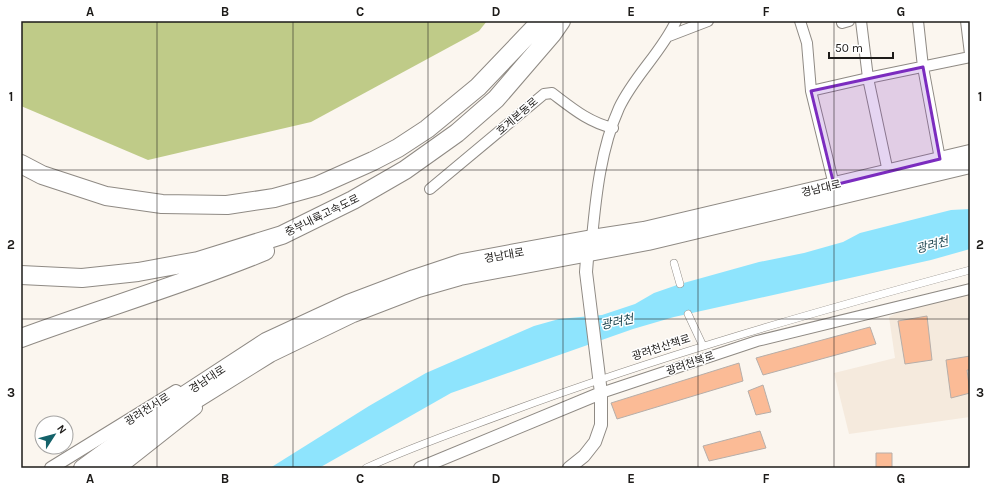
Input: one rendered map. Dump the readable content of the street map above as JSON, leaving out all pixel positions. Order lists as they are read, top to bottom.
{
  "streets": {
    "highway": ["경남대로", "중부내륙고속도로"],
    "street": [
      "호계본동로",
      "광려천산책로",
      "광려천북로",
      "광려천서로"
    ]
  },
  "crossings": [
    ["경남대로", "광려천서로"]
  ],
  "water": ["광려천"],
  "scale_bar": "50 m",
  "north": "top right",
  "grid": {
    "columns": [
      "A",
      "B",
      "C",
      "D",
      "E",
      "F",
      "G"
    ],
    "rows": ["1", "2", "3"]
  }
}
